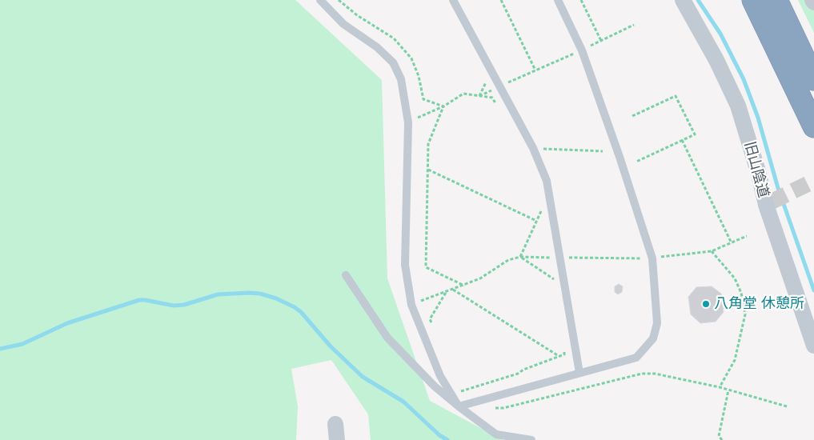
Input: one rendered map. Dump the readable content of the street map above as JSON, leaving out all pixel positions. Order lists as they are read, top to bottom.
{
  "streets": {
    "street": ["旧山陰道"]
  },
  "places": ["八角堂 休憩所"]
}
